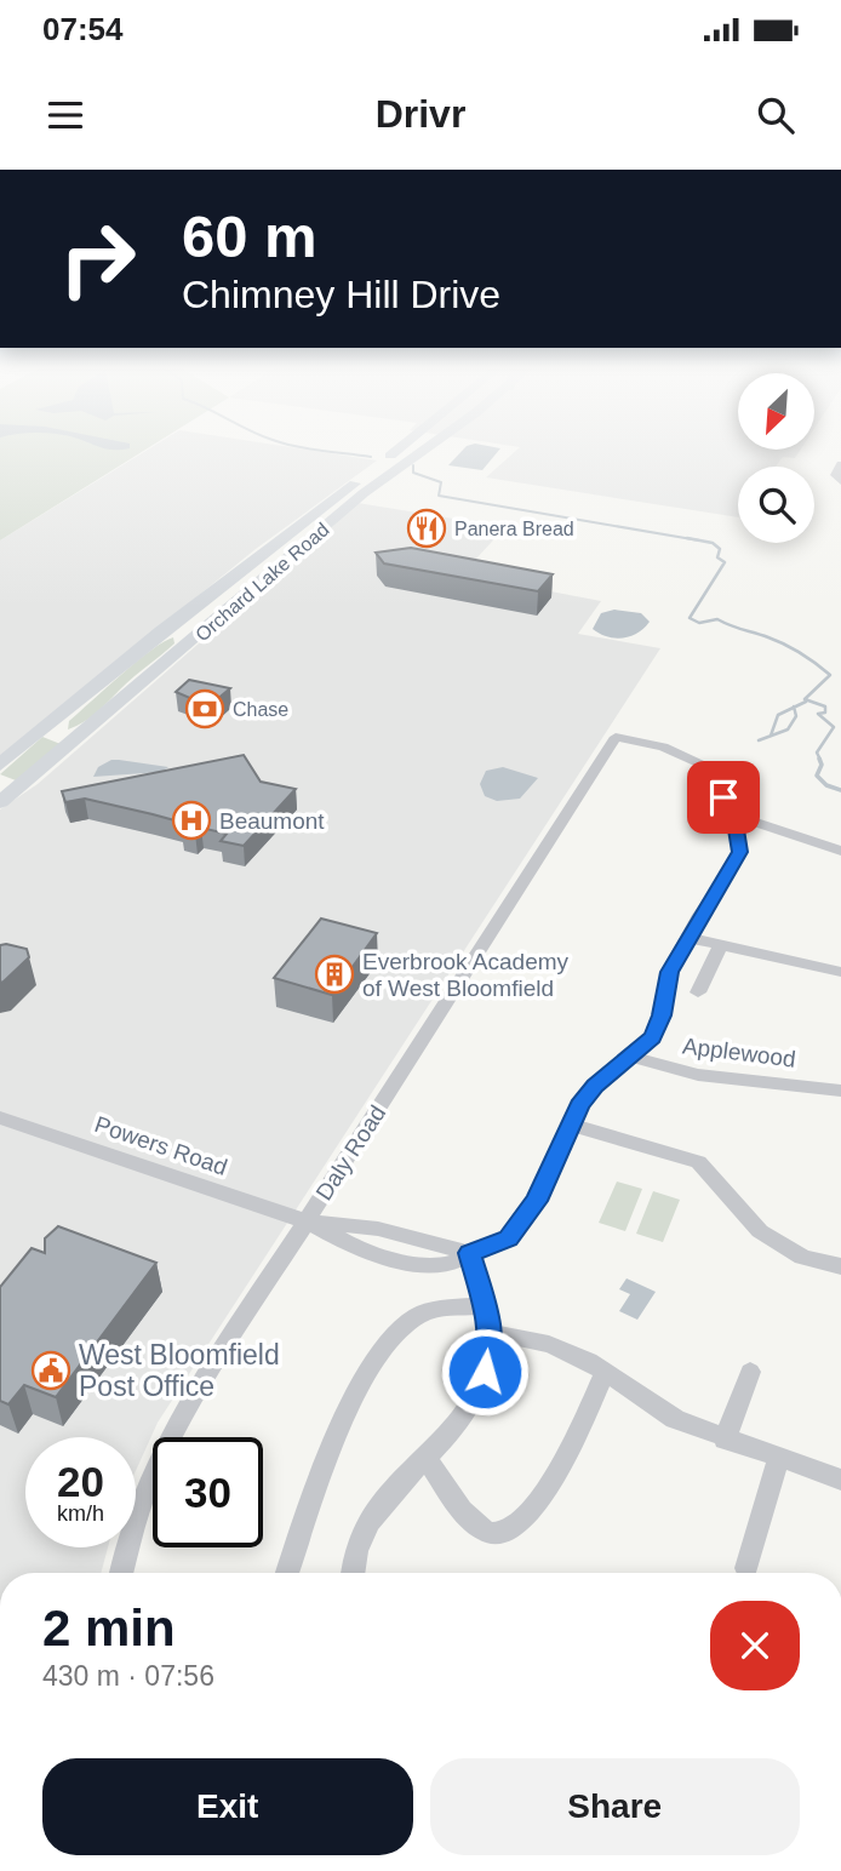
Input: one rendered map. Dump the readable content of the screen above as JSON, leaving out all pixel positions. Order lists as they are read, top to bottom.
{
  "streets": {
    "main road": ["Orchard Lake Road"],
    "street": ["Applewood", "Powers Road", "Daly Road"]
  },
  "crossings": [
    ["Powers Road", "Daly Road"]
  ],
  "places": {
    "restaurant": ["Panera Bread"],
    "bank": ["Chase"],
    "hospital": ["Beaumont"],
    "building": ["Everbrook Academy of West Bloomfield"],
    "public building": ["West Bloomfield Post Office"]
  },
  "north": "bottom left",
  "page": {
    "status": "07:54",
    "header": "Drivr",
    "turn": ["60 m", "Chimney Hill Drive"],
    "speed": "20 km/h",
    "limit": "30",
    "heading": ["2 min", "430 m · 07:56"],
    "buttons": ["Exit", "Share"]
  }
}
